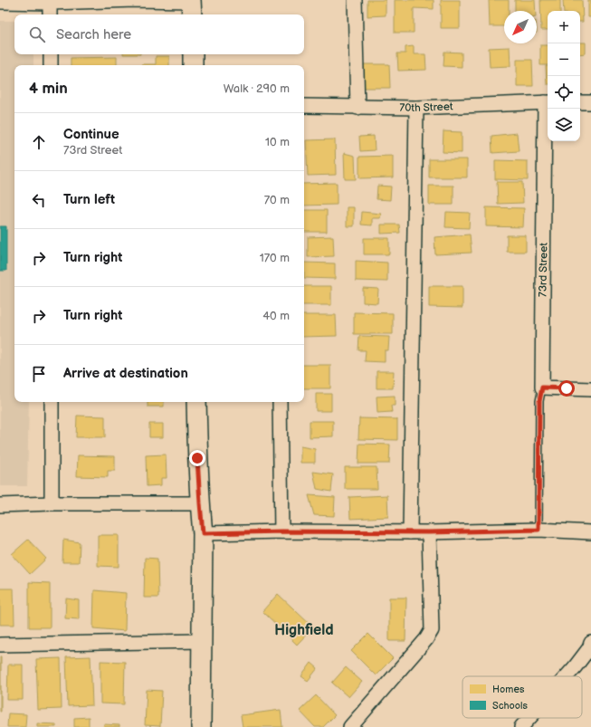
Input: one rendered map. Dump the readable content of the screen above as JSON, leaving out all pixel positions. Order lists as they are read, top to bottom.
{
  "streets": {
    "street": ["70th Street", "73rd Street"]
  },
  "crossings": [
    ["70th Street", "73rd Street"]
  ],
  "districts": ["Highfield"],
  "legend": ["Homes", "Schools"],
  "north": "bottom left",
  "page": {
    "map_buttons": ["+", "−"],
    "search": "Search here",
    "heading": ["4 min", "Walk · 290 m"],
    "list": [
      ["Continue", "73rd Street", "10 m"],
      ["Turn left", "70 m"],
      ["Turn right", "170 m"],
      ["Turn right", "40 m"],
      "Arrive at destination"
    ]
  }
}
